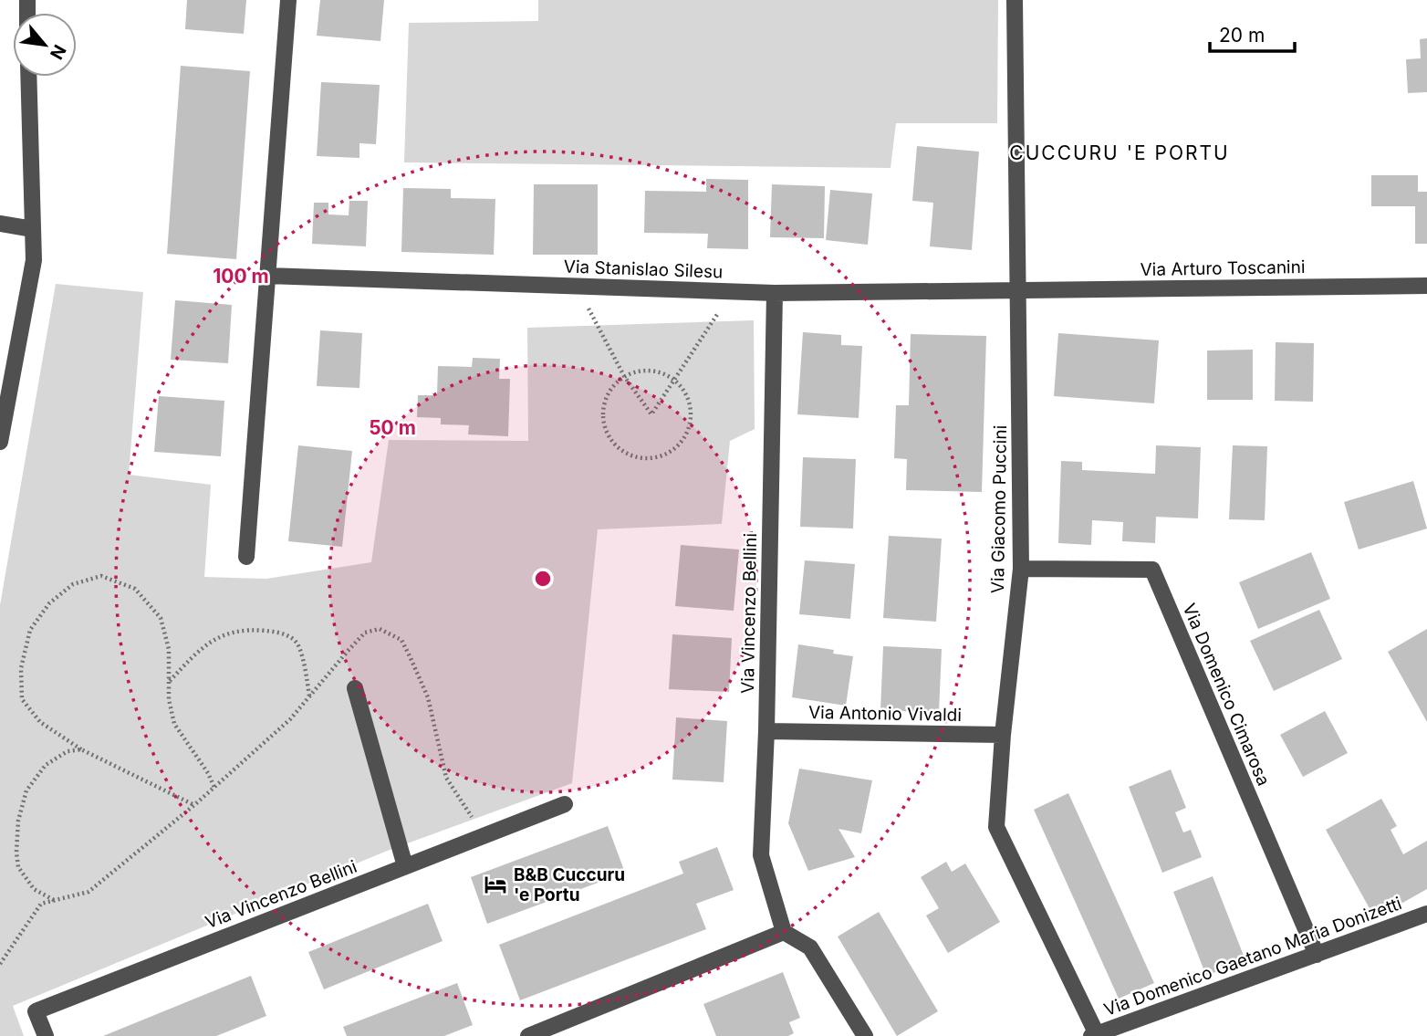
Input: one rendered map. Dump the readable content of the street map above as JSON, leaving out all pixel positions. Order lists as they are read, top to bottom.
{
  "streets": {
    "street": [
      "Via Arturo Toscanini",
      "Via Stanislao Silesu",
      "Via Giacomo Puccini",
      "Via Vincenzo Bellini",
      "Via Domenico Cimarosa",
      "Via Antonio Vivaldi",
      "Via Domenico Gaetano Maria Donizetti"
    ]
  },
  "crossings": [
    ["Via Arturo Toscanini", "Via Stanislao Silesu"],
    ["Via Arturo Toscanini", "Via Giacomo Puccini"],
    ["Via Stanislao Silesu", "Via Giacomo Puccini"],
    ["Via Stanislao Silesu", "Via Vincenzo Bellini"],
    ["Via Giacomo Puccini", "Via Domenico Cimarosa"],
    ["Via Giacomo Puccini", "Via Antonio Vivaldi"],
    ["Via Giacomo Puccini", "Via Domenico Gaetano Maria Donizetti"],
    ["Via Vincenzo Bellini", "Via Antonio Vivaldi"],
    ["Via Domenico Cimarosa", "Via Domenico Gaetano Maria Donizetti"]
  ],
  "districts": ["CUCCURU 'E PORTU"],
  "places": {
    "hotel": ["B&B Cuccuru 'e Portu"]
  },
  "scale_bar": "20 m",
  "north": "bottom right",
  "rings": ["100 m", "50 m"]
}
